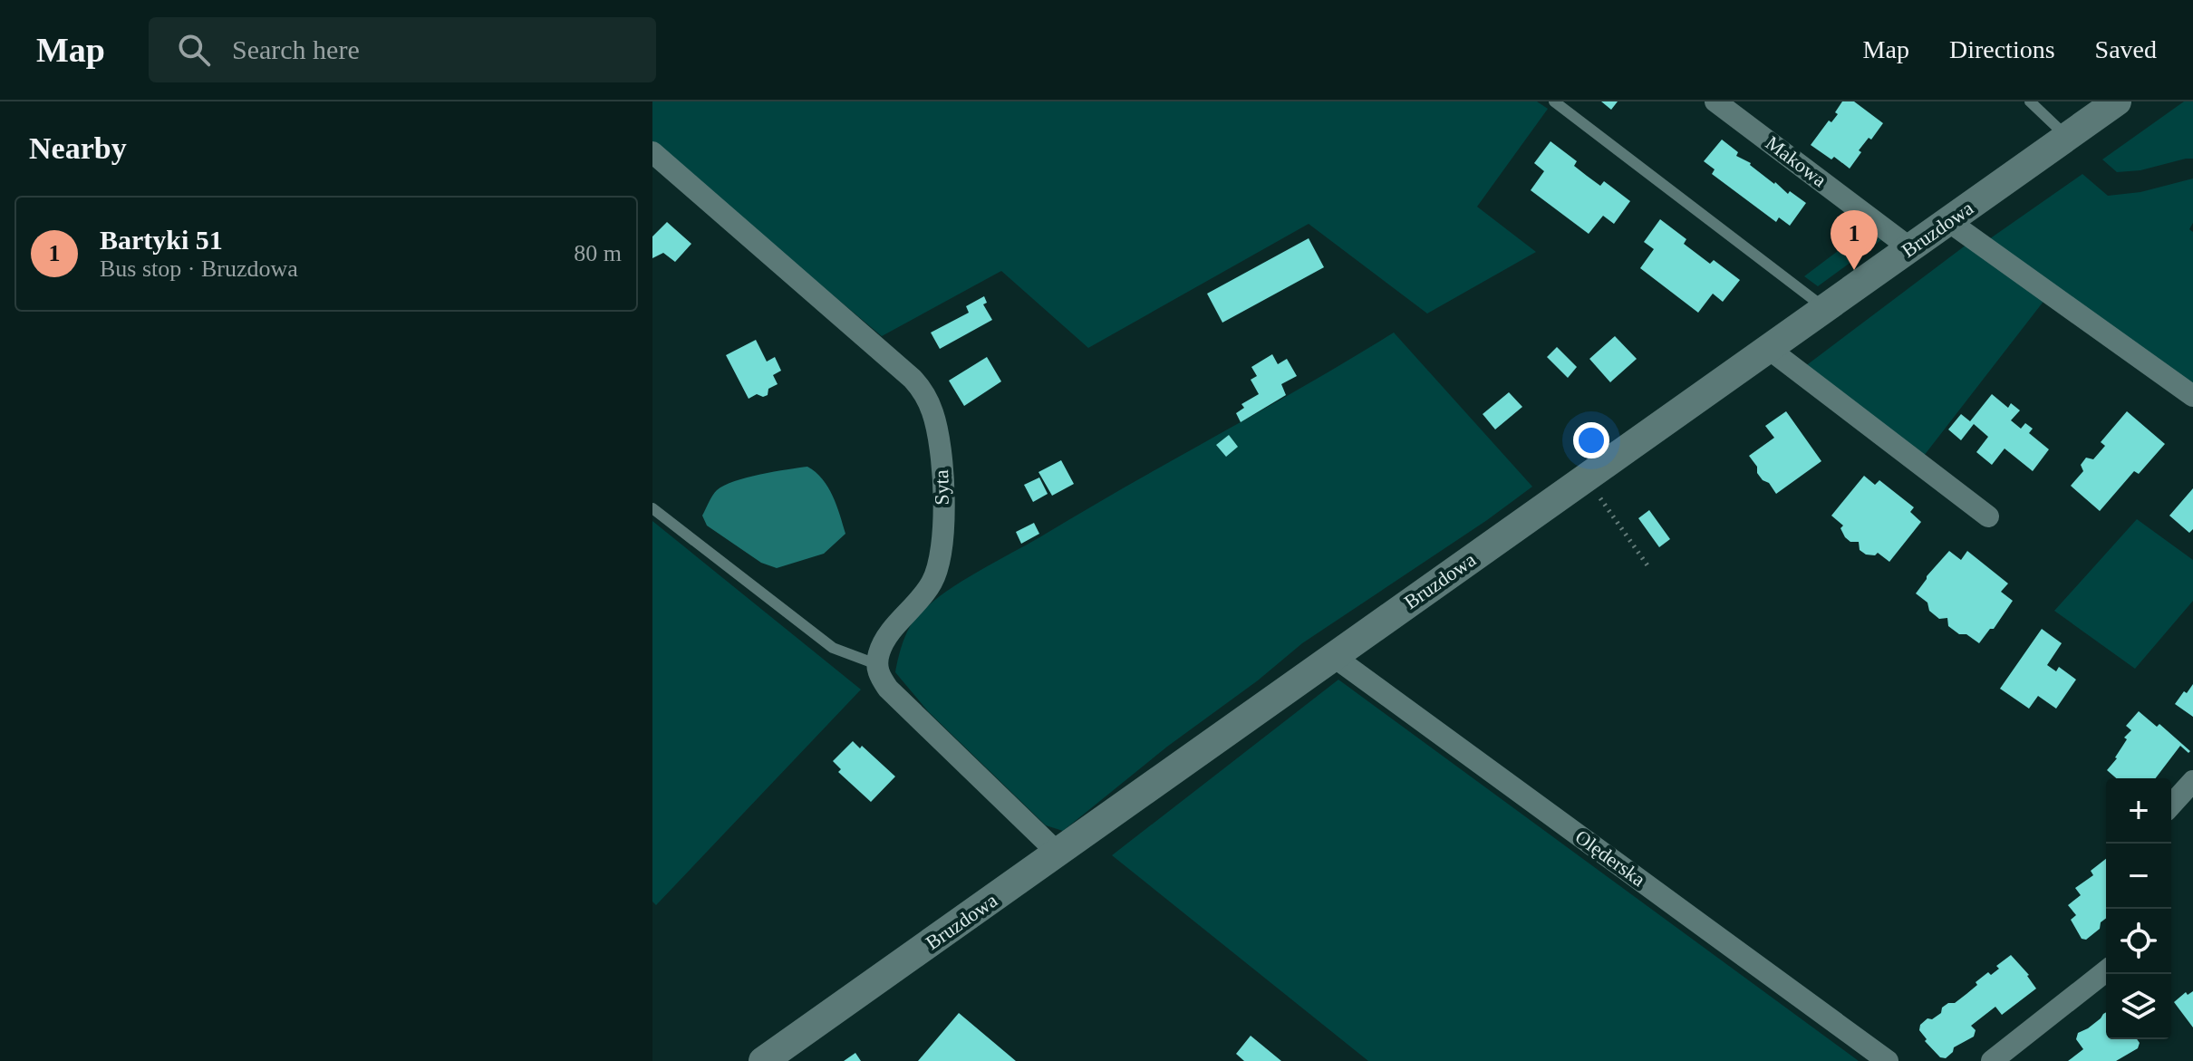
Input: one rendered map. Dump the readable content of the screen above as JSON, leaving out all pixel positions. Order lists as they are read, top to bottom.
{
  "streets": {
    "street": [
      "Makowa",
      "Bruzdowa",
      "Syta",
      "Olęderska"
    ]
  },
  "crossings": [
    ["Makowa", "Bruzdowa"],
    ["Bruzdowa", "Olęderska"]
  ],
  "page": {
    "header": "Map",
    "search": "Search here",
    "nav": ["Map", "Directions", "Saved"],
    "heading": "Nearby",
    "list": [
      {
        "mark": "1",
        "name": "Bartyki 51",
        "note": "Bus stop · Bruzdowa",
        "value": "80 m"
      }
    ],
    "pins": "1",
    "map_buttons": ["+", "−"]
  }
}
